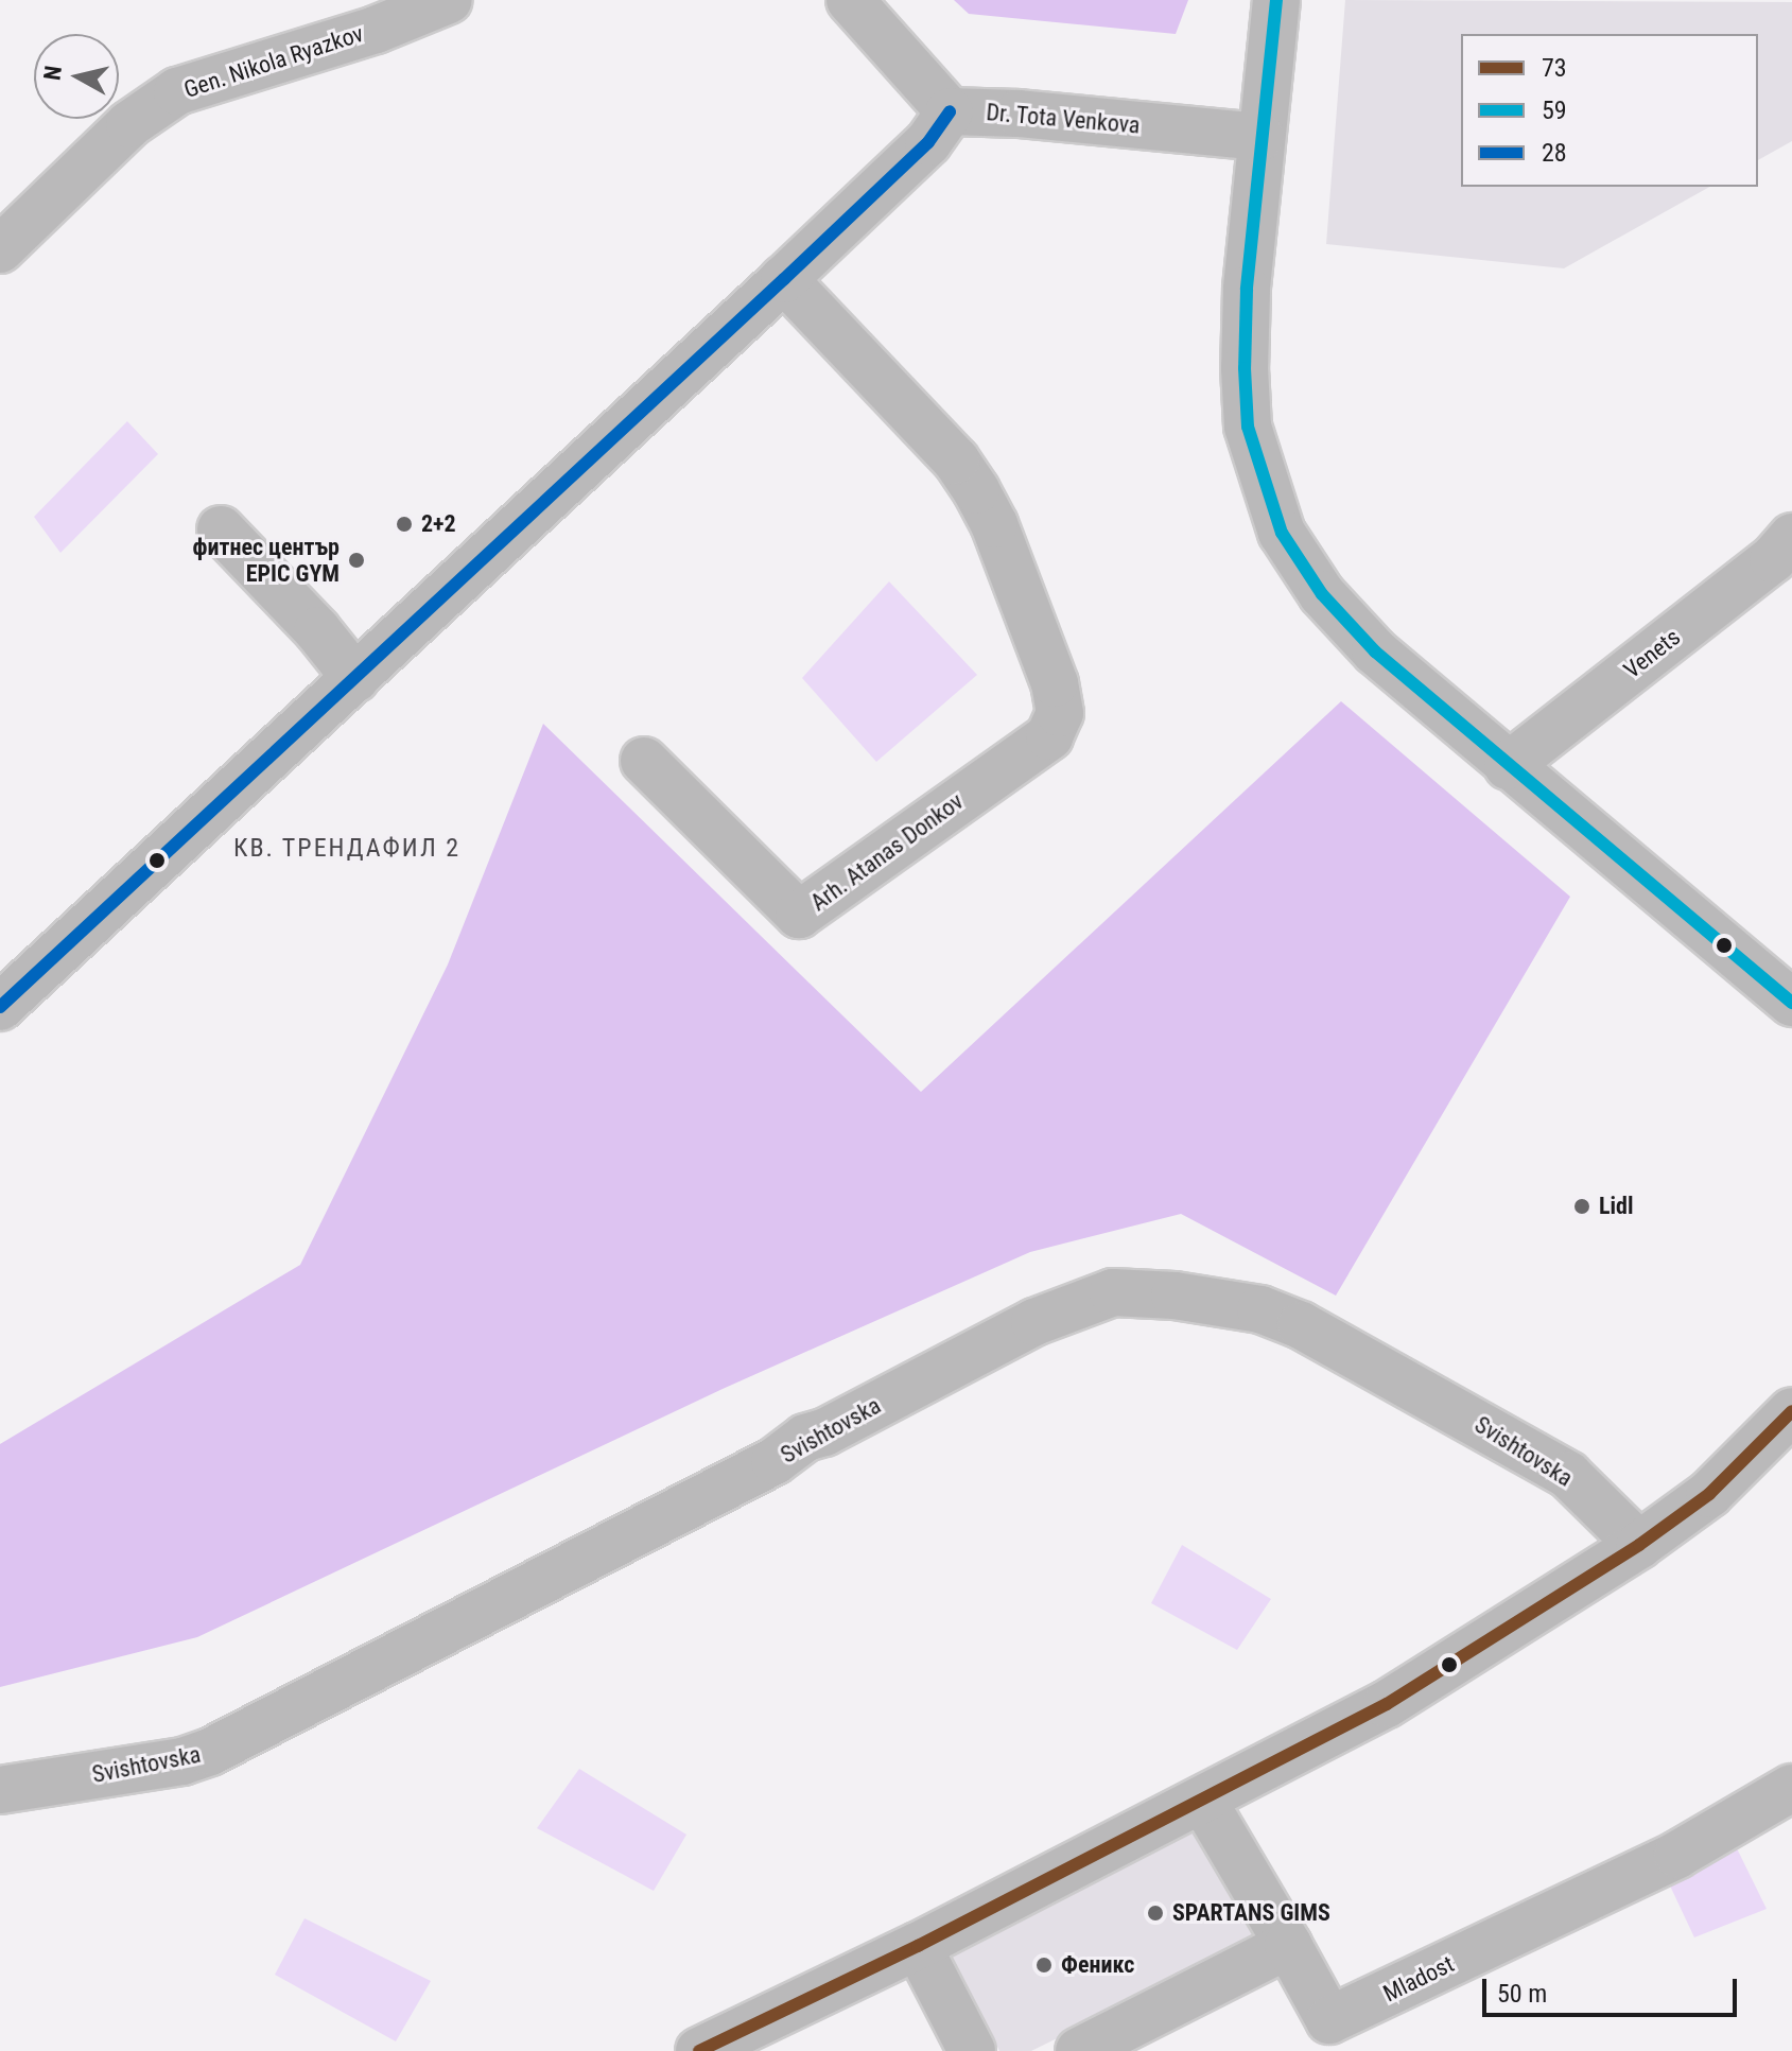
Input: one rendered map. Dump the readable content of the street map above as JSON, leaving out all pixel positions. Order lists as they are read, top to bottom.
{
  "streets": {
    "street": [
      "Gen. Nikola Ryazkov",
      "Dr. Tota Venkova",
      "Venets",
      "Arh. Atanas Donkov",
      "Svishtovska",
      "Mladost"
    ]
  },
  "districts": ["КВ. ТРЕНДАФИЛ 2"],
  "places": [
    "2+2",
    "фитнес център EPIC GYM",
    "Lidl",
    "SPARTANS GIMS",
    "Феникс"
  ],
  "lines": ["transit line 59", "transit line 28", "transit line 73"],
  "legend": ["73", "59", "28"],
  "scale_bar": "50 m",
  "north": "left"
}
